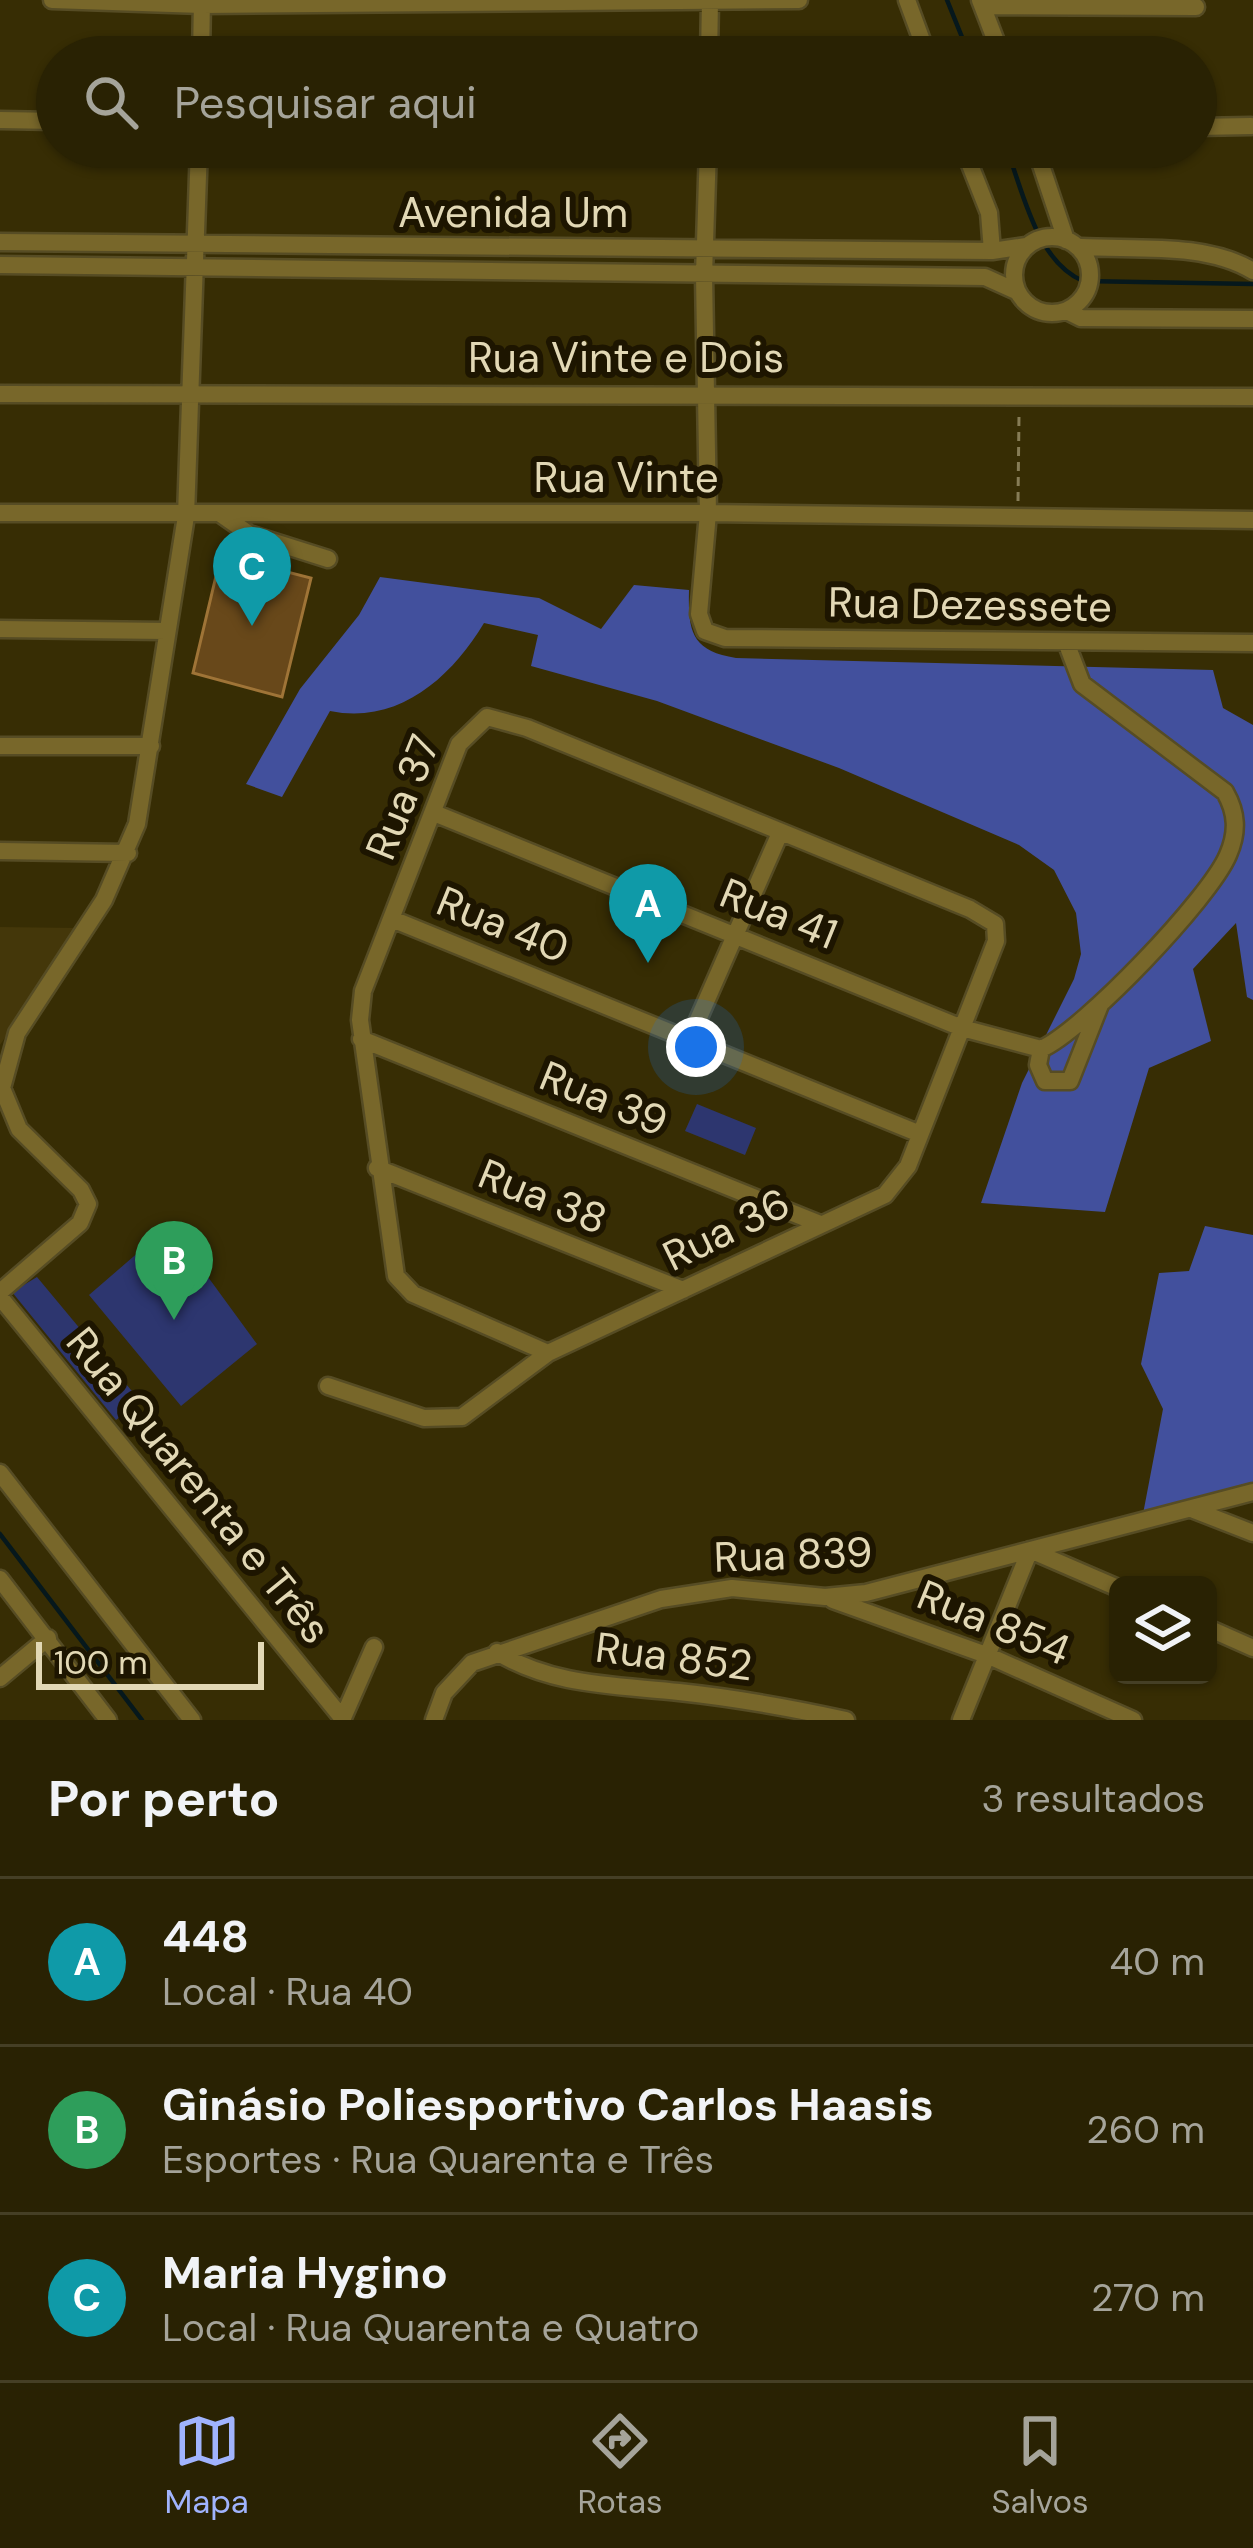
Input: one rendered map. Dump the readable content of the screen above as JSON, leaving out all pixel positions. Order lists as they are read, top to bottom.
{
  "streets": {
    "street": [
      "Avenida Um",
      "Rua Vinte e Dois",
      "Rua Vinte",
      "Rua Dezessete",
      "Rua 37",
      "Rua 41",
      "Rua 40",
      "Rua 39",
      "Rua 38",
      "Rua 36",
      "Rua Quarenta e Três",
      "Rua 839",
      "Rua 854",
      "Rua 852"
    ]
  },
  "crossings": [
    ["Rua Vinte", "Rua Dezessete"],
    ["Rua 37", "Rua 41"],
    ["Rua 37", "Rua 40"],
    ["Rua 37", "Rua 39"],
    ["Rua 37", "Rua 38"],
    ["Rua 37", "Rua 36"],
    ["Rua 41", "Rua 36"],
    ["Rua 40", "Rua 36"],
    ["Rua 39", "Rua 36"],
    ["Rua 38", "Rua 36"],
    ["Rua 839", "Rua 854"],
    ["Rua 839", "Rua 852"]
  ],
  "scale_bar": "100 m",
  "page": {
    "search": "Pesquisar aqui",
    "pins": ["C", "A", "B"],
    "scale": "100 m",
    "heading": ["Por perto", "3 resultados"],
    "list": [
      {
        "mark": "A",
        "name": "448",
        "note": "Local · Rua 40",
        "value": "40 m"
      },
      {
        "mark": "B",
        "name": "Ginásio Poliesportivo Carlos Haasis",
        "note": "Esportes · Rua Quarenta e Três",
        "value": "260 m"
      },
      {
        "mark": "C",
        "name": "Maria Hygino",
        "note": "Local · Rua Quarenta e Quatro",
        "value": "270 m"
      }
    ],
    "nav": ["Mapa", "Rotas", "Salvos"]
  }
}
